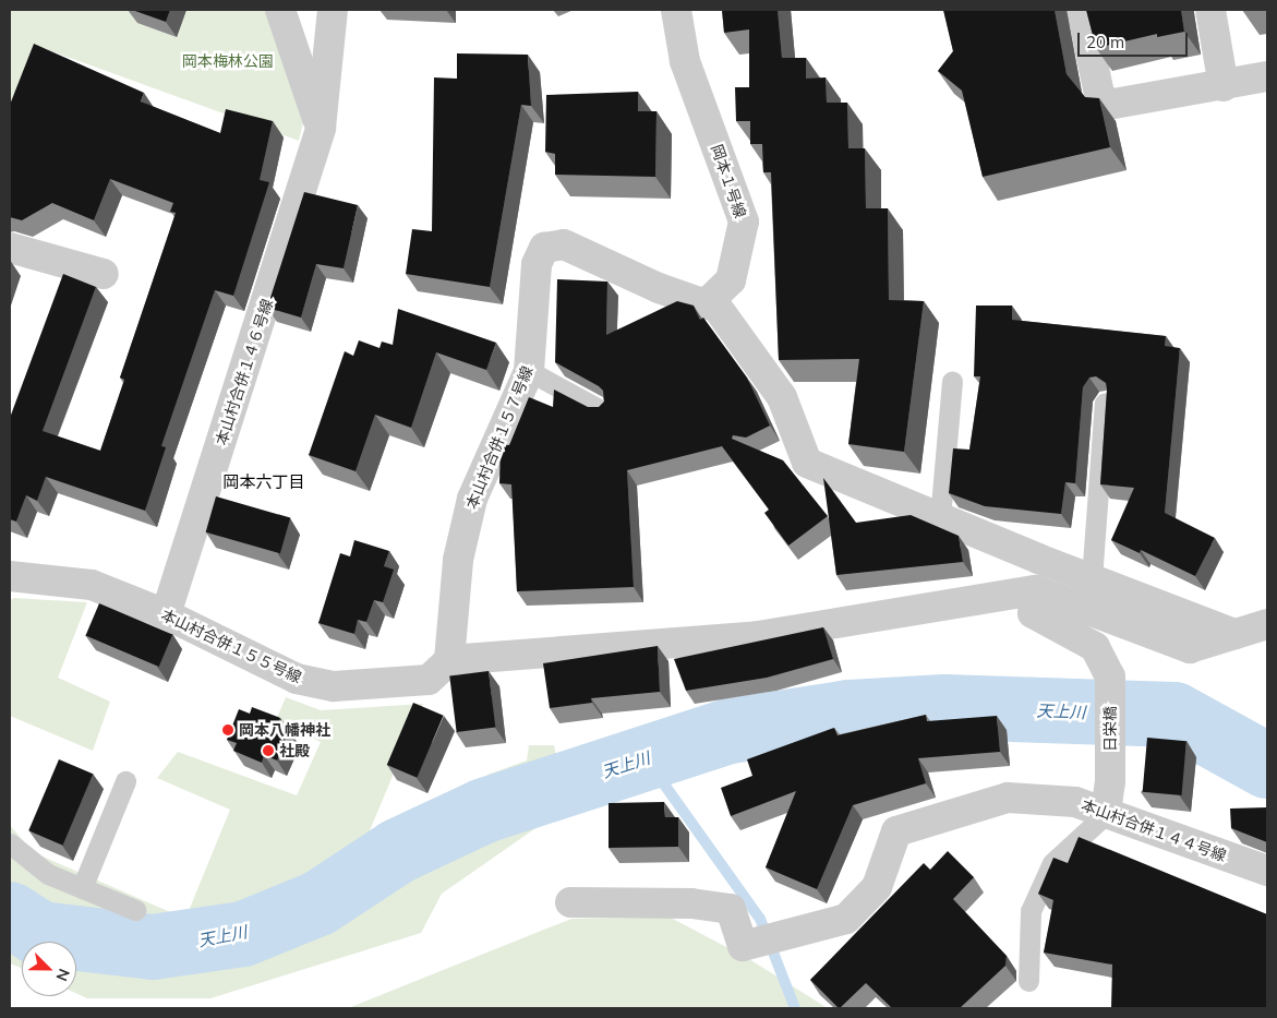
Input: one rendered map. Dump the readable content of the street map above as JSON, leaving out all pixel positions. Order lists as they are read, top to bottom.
{
  "streets": {
    "street": [
      "岡本１号線",
      "本山村合併１４６号線",
      "本山村合併１５７号線",
      "本山村合併１５５号線",
      "日栄橋",
      "本山村合併１４４号線"
    ]
  },
  "crossings": [
    ["岡本１号線", "本山村合併１５７号線"],
    ["本山村合併１４６号線", "本山村合併１５５号線"],
    ["本山村合併１５７号線", "本山村合併１５５号線"],
    ["日栄橋", "本山村合併１４４号線"]
  ],
  "districts": ["岡本六丁目"],
  "water": ["天上川"],
  "parks": ["岡本梅林公園"],
  "places": ["岡本八幡神社", "社殿"],
  "scale_bar": "20 m",
  "north": "bottom right"
}
